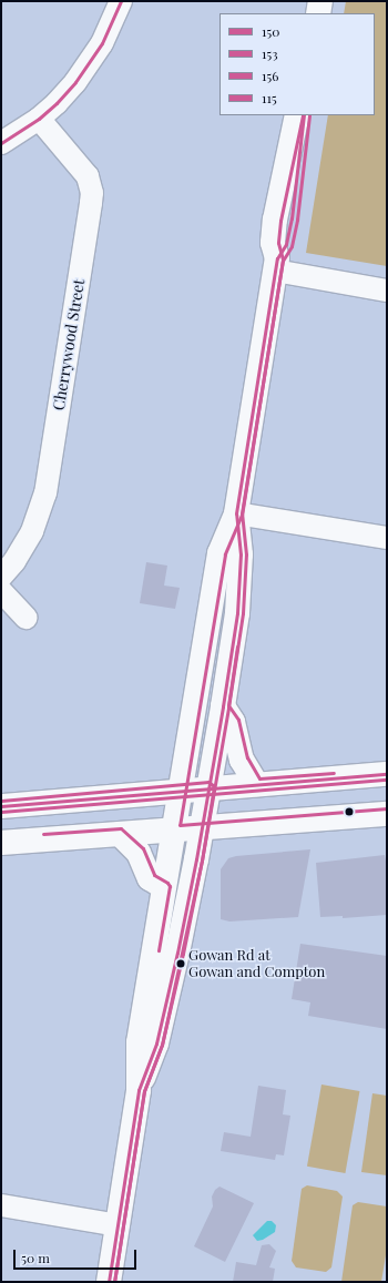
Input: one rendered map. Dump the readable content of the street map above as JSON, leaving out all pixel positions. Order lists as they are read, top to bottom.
{
  "streets": {
    "street": ["Cherrywood Street"]
  },
  "places": ["Gowan Rd at Gowan and Compton"],
  "lines": [
    "transit line 150",
    "transit line 153",
    "transit line 156",
    "transit line 115"
  ],
  "legend": [
    "150",
    "153",
    "156",
    "115"
  ],
  "scale_bar": "50 m"
}
